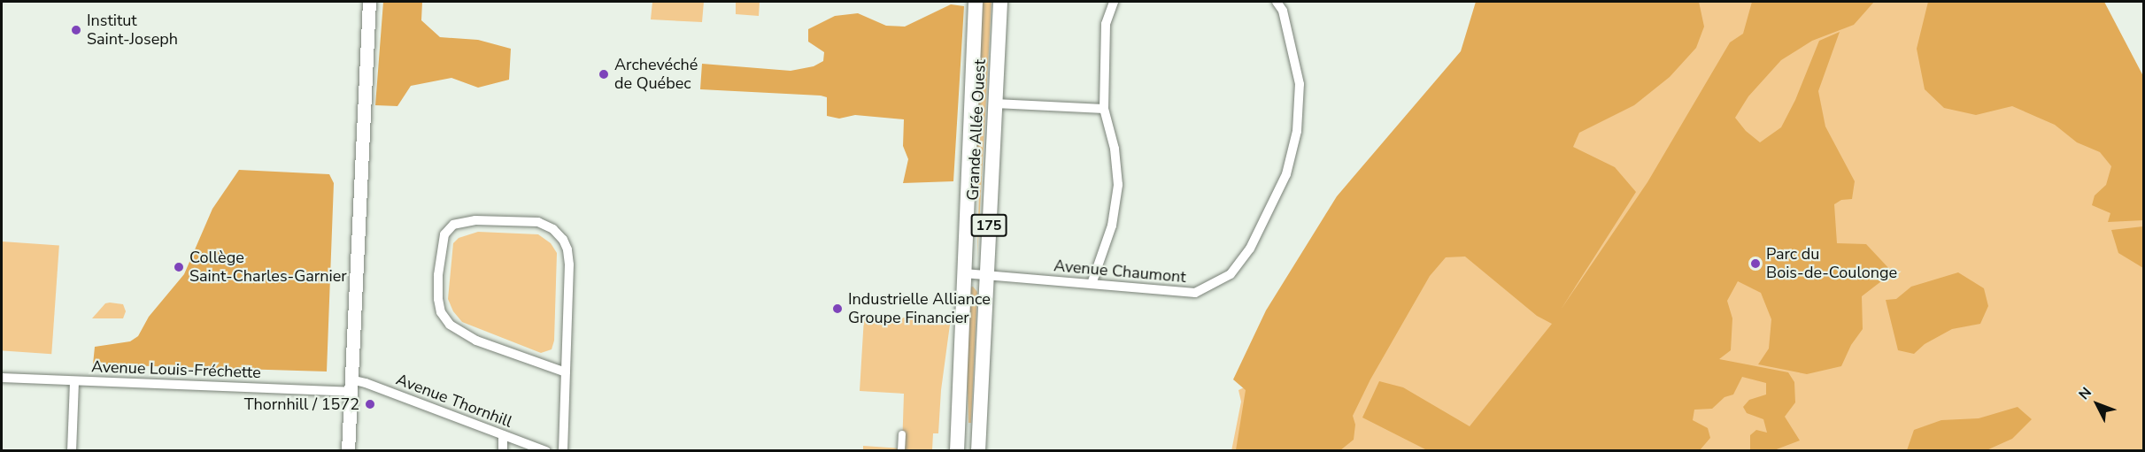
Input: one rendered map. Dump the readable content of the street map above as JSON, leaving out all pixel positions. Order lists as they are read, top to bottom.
{
  "streets": {
    "main road": ["Grande Allée Ouest", "175"],
    "street": ["Avenue Chaumont", "Avenue Louis-Fréchette", "Avenue Thornhill"]
  },
  "crossings": [
    ["Grande Allée Ouest", "Avenue Chaumont"],
    ["Avenue Louis-Fréchette", "Avenue Thornhill"]
  ],
  "places": [
    "Institut Saint-Joseph",
    "Archevéché de Québec",
    "Parc du Bois-de-Coulonge",
    "Collège Saint-Charles-Garnier",
    "Industrielle Alliance Groupe Financier",
    "Thornhill / 1572"
  ],
  "north": "top left"
}
